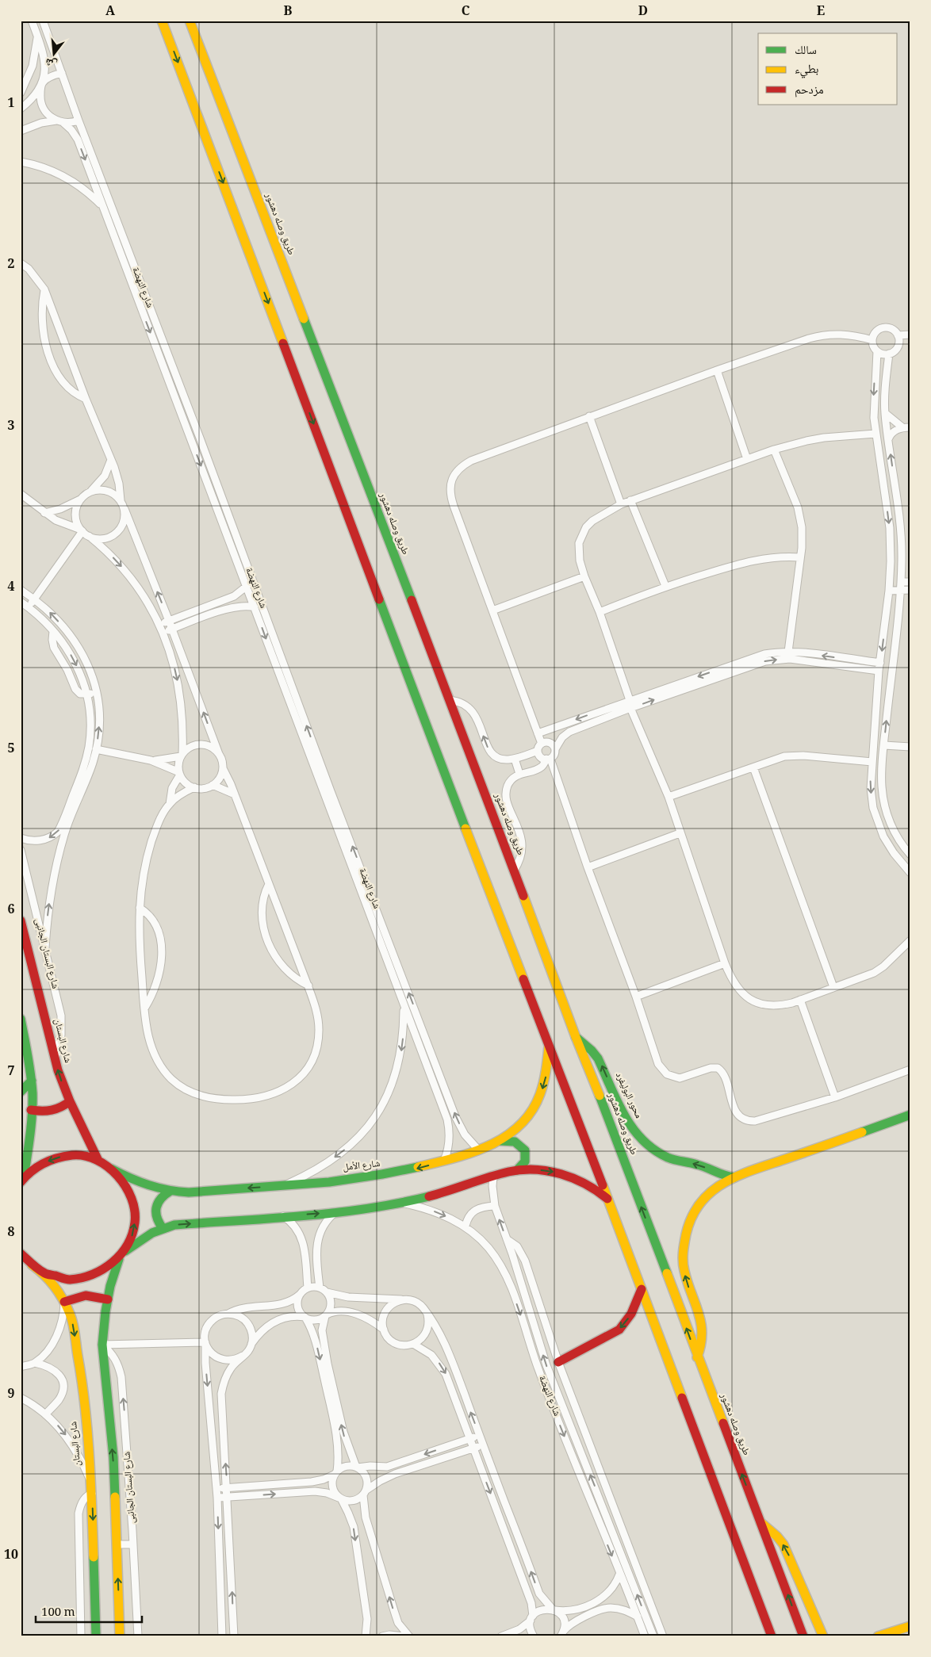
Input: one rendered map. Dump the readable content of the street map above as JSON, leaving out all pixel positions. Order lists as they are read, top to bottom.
{
  "streets": {
    "main road": [
      "طريق وصله دهشور",
      "شارع البستان",
      "محور البوليفرد",
      "شارع الأمل"
    ],
    "street": ["شارع النهضة", "شارع البستان الجانبى"]
  },
  "crossings": [
    ["طريق وصله دهشور", "محور البوليفرد"],
    ["شارع النهضة", "شارع الأمل"],
    ["شارع البستان الجانبى", "شارع البستان"]
  ],
  "one_way": ["شارع البستان الجانبى", "محور البوليفرد"],
  "legend": ["سالك", "بطيء", "مزدحم"],
  "scale_bar": "100 m",
  "north": "bottom",
  "grid": {
    "columns": [
      "A",
      "B",
      "C",
      "D",
      "E"
    ],
    "rows": [
      "1",
      "2",
      "3",
      "4",
      "5",
      "6",
      "7",
      "8",
      "9",
      "10"
    ]
  }
}
